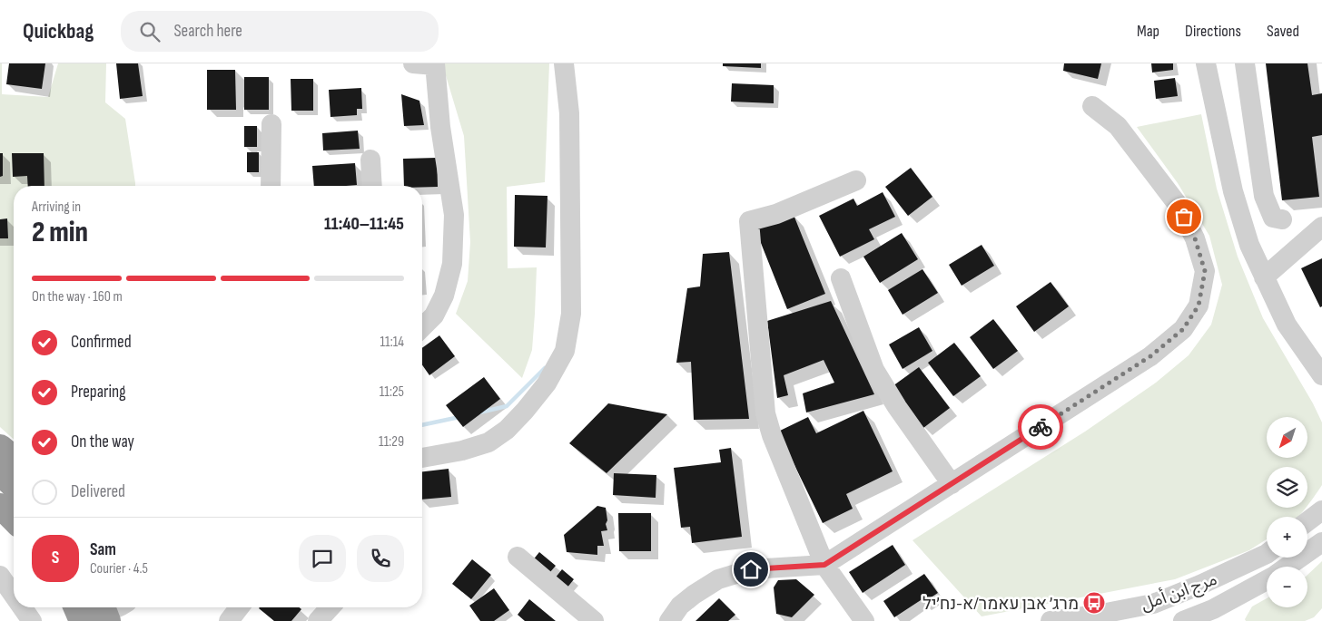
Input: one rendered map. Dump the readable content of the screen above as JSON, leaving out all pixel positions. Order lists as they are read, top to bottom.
{
  "streets": {
    "street": ["مرج ابن أمل"]
  },
  "places": {
    "bus stop": ["מרג׳ אבן עאמר/א-נח׳יל"]
  },
  "north": "bottom left",
  "page": {
    "header": "Quickbag",
    "search": "Search here",
    "nav": ["Map", "Directions", "Saved"],
    "heading": ["2 min", "Arriving in", "11:40–11:45"],
    "panel": ["Sam", "Courier · 4.5"],
    "bar": "On the way · 160 m",
    "list": [
      ["Confirmed", "11:14"],
      ["Preparing", "11:25"],
      ["On the way", "11:29"],
      "Delivered"
    ],
    "map_buttons": ["+", "−"],
    "round": "S"
  }
}
